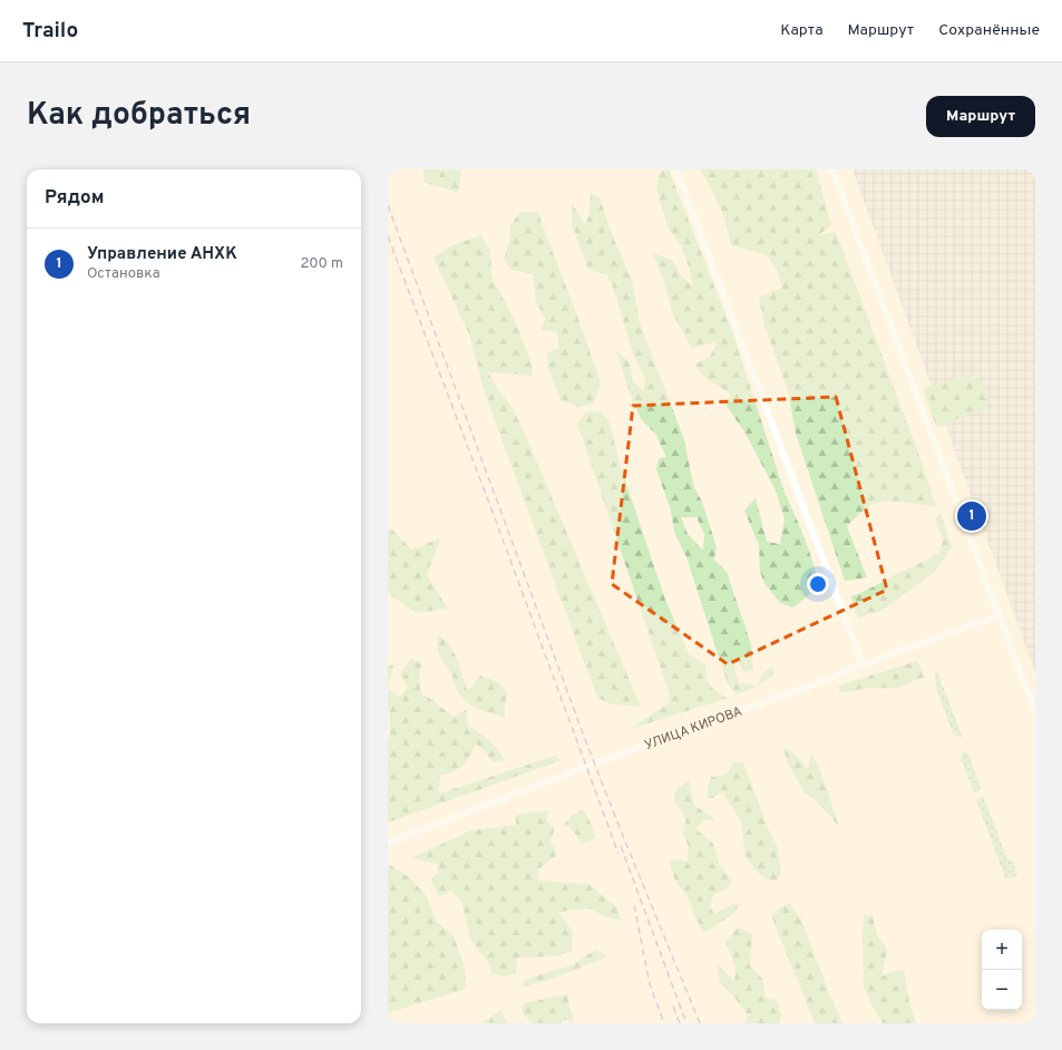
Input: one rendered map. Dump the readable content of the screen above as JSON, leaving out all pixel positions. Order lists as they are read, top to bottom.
{
  "streets": {
    "street": ["УЛИЦА КИРОВА"]
  },
  "page": {
    "header": "Trailo",
    "nav": ["Карта", "Маршрут", "Сохранённые"],
    "title": "Как добраться",
    "buttons": "Маршрут",
    "heading": "Рядом",
    "list": [
      {
        "mark": "1",
        "name": "Управление АНХК",
        "note": "Остановка",
        "value": "200 m"
      }
    ],
    "pins": "1",
    "map_buttons": ["+", "−"]
  }
}
